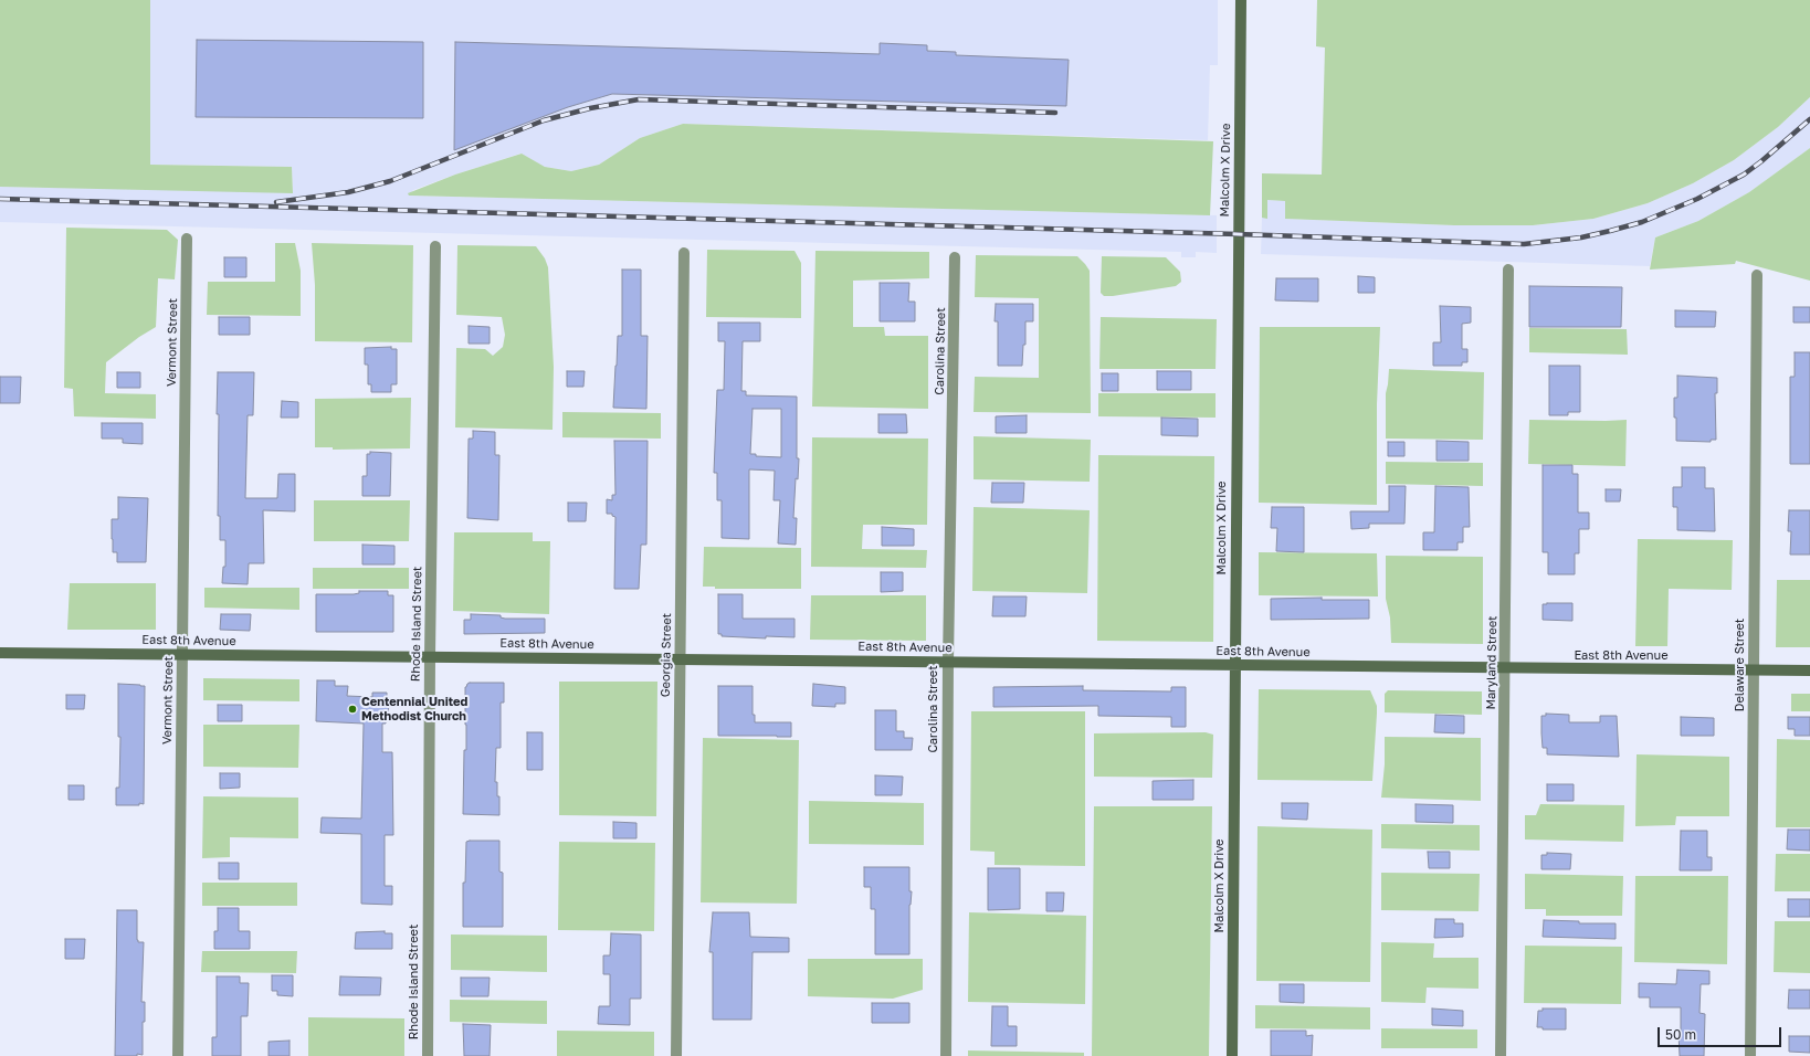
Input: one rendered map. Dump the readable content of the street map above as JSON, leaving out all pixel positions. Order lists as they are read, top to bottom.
{
  "streets": {
    "street": [
      "Malcolm X Drive",
      "Vermont Street",
      "Carolina Street",
      "Rhode Island Street",
      "East 8th Avenue",
      "Georgia Street",
      "Maryland Street",
      "Delaware Street"
    ]
  },
  "crossings": [
    ["Malcolm X Drive", "East 8th Avenue"],
    ["Vermont Street", "East 8th Avenue"],
    ["Carolina Street", "East 8th Avenue"],
    ["Rhode Island Street", "East 8th Avenue"],
    ["East 8th Avenue", "Georgia Street"],
    ["East 8th Avenue", "Maryland Street"],
    ["East 8th Avenue", "Delaware Street"]
  ],
  "places": ["Centennial United Methodist Church"],
  "scale_bar": "50 m"
}
